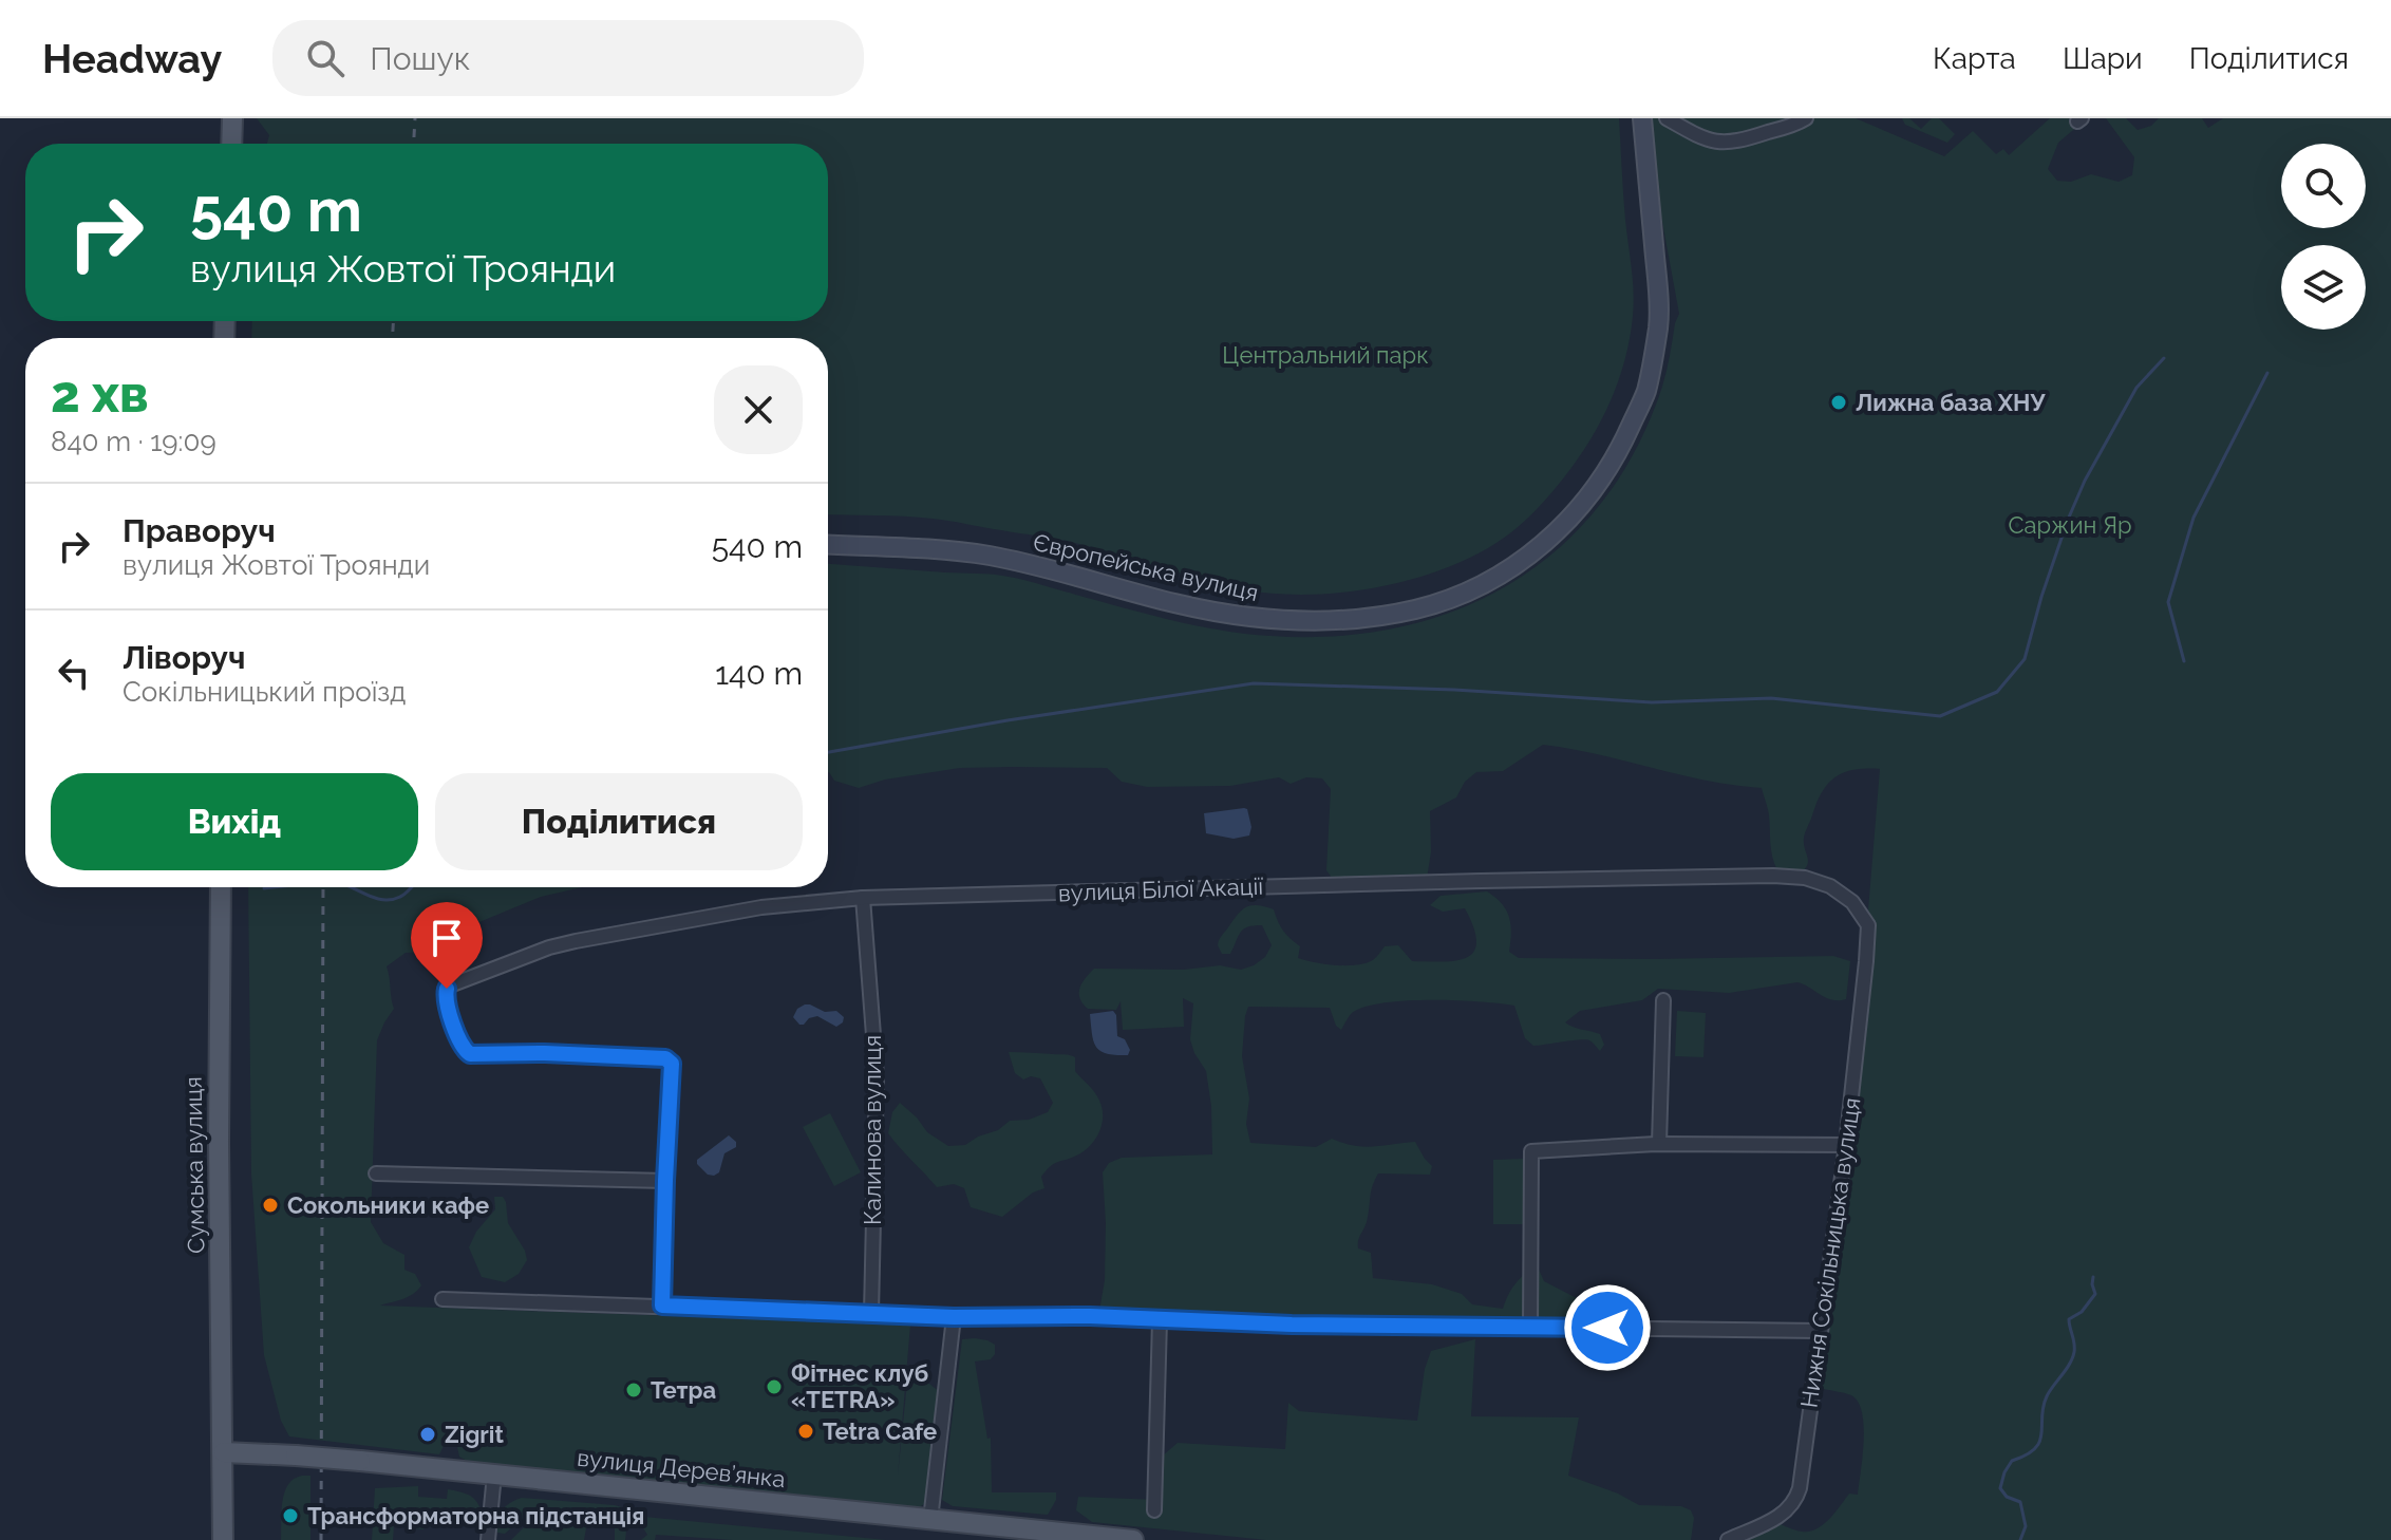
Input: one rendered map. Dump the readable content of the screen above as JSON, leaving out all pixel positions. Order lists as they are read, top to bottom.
{
  "streets": {
    "main road": ["Європейська вулиця", "Сумська вулиця", "вулиця Дерев’янка"],
    "street": ["вулиця Білої Акації", "Калинова вулиця", "Нижня Сокільницька вулиця"]
  },
  "crossings": [
    ["вулиця Білої Акації", "Калинова вулиця"],
    ["вулиця Білої Акації", "Нижня Сокільницька вулиця"],
    ["Сумська вулиця", "вулиця Дерев’янка"]
  ],
  "parks": ["Центральний парк", "Саржин Яр"],
  "places": [
    "Лижна база ХНУ",
    "Сокольники кафе",
    "Фітнес клуб «TETRA»",
    "Тетра",
    "Tetra Cafe",
    "Zigrit",
    "Трансформаторна підстанція"
  ],
  "page": {
    "header": "Headway",
    "search": "Пошук",
    "nav": ["Карта", "Шари", "Поділитися"],
    "turn": ["540 m", "вулиця Жовтої Троянди"],
    "heading": ["2 хв", "840 m · 19:09"],
    "list": [
      {
        "name": "Праворуч",
        "note": "вулиця Жовтої Троянди",
        "value": "540 m"
      },
      {
        "name": "Ліворуч",
        "note": "Сокільницький проїзд",
        "value": "140 m"
      }
    ],
    "buttons": ["Вихід", "Поділитися"]
  }
}
